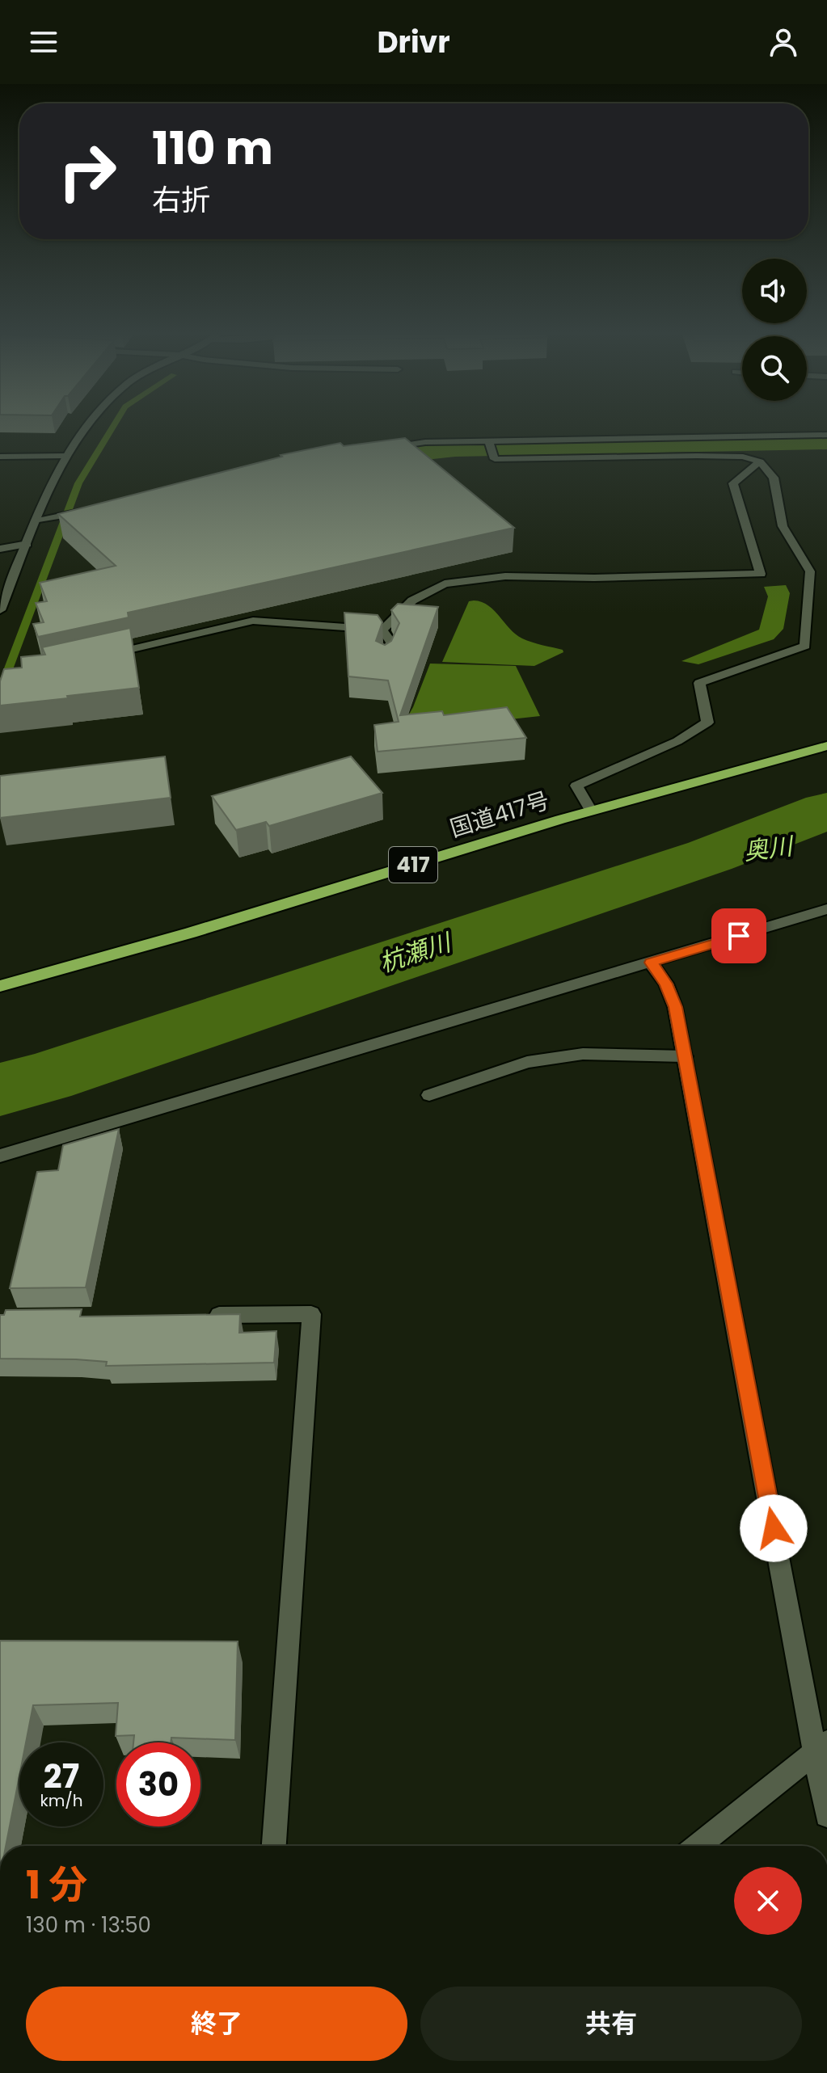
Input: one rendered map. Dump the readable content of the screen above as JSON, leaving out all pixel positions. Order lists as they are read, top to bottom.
{
  "streets": {
    "highway": ["国道417号", "417"]
  },
  "water": ["奥川", "杭瀬川"],
  "page": {
    "header": "Drivr",
    "turn": ["110 m", "右折"],
    "speed": "27 km/h",
    "limit": "30",
    "heading": ["1 分", "130 m · 13:50"],
    "buttons": ["終了", "共有"]
  }
}
